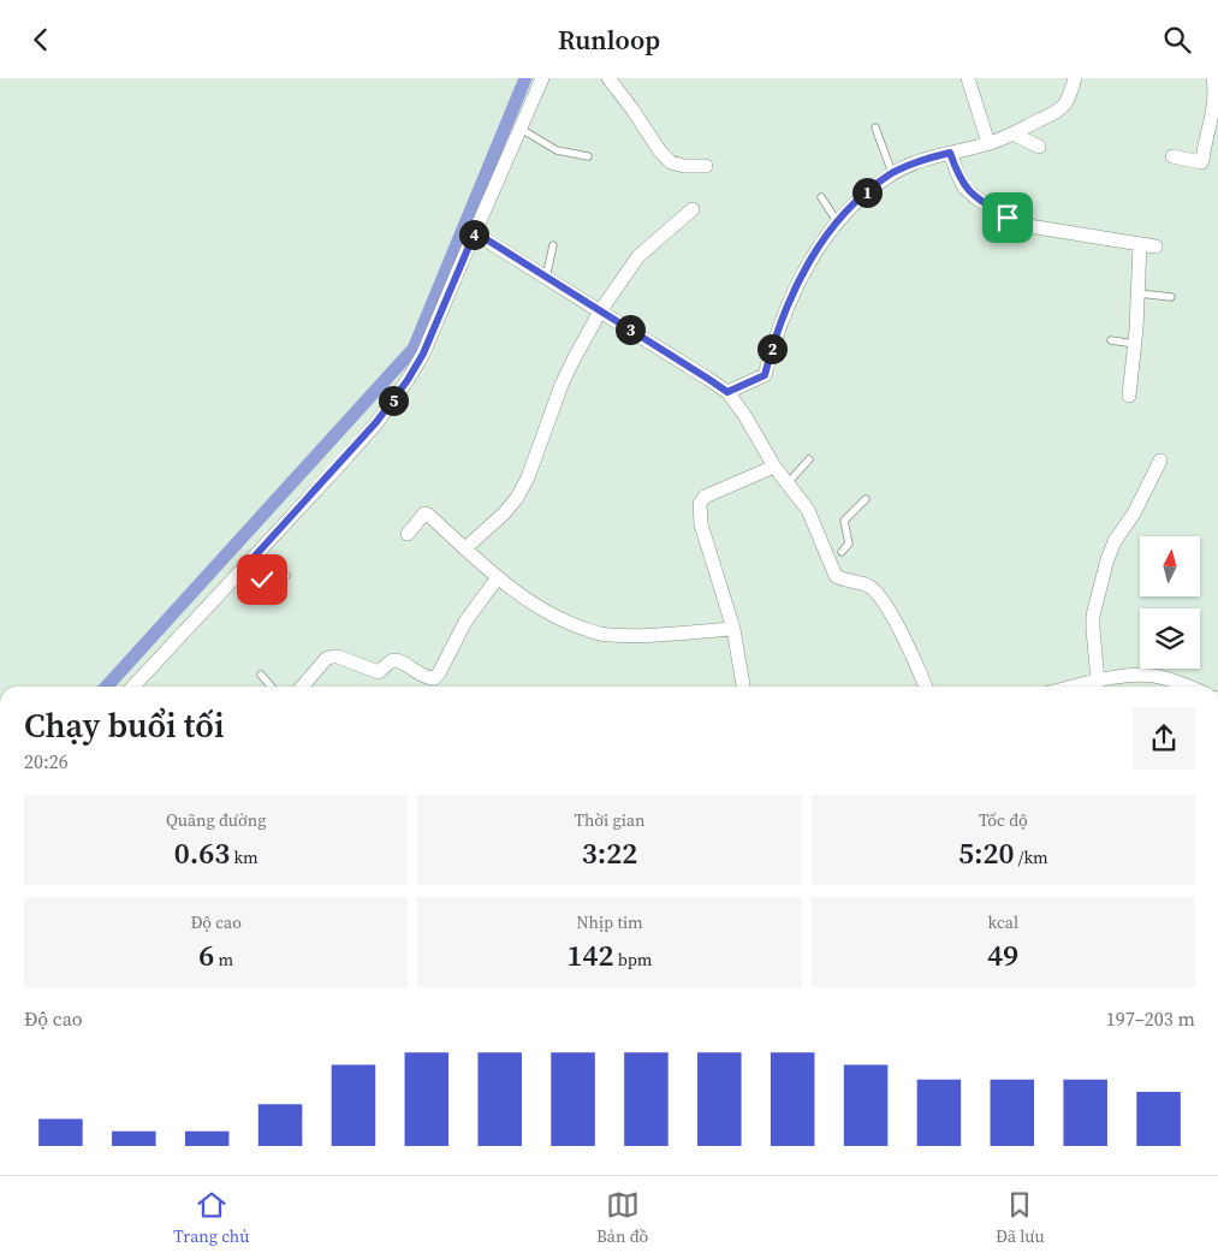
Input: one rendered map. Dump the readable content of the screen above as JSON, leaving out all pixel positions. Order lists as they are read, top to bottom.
{
  "north": "top",
  "page": {
    "header": "Runloop",
    "pins": [
      "1",
      "4",
      "3",
      "2",
      "5"
    ],
    "heading": ["Chạy buổi tối", "20:26"],
    "stats": [
      ["Quãng đường", "0.63 km"],
      ["Thời gian", "3:22"],
      ["Tốc độ", "5:20 /km"],
      ["Độ cao", "6 m"],
      ["Nhịp tim", "142 bpm"],
      ["kcal", "49"]
    ],
    "chart": ["Độ cao", "197–203 m"],
    "tabs": ["Trang chủ", "Bản đồ", "Đã lưu"]
  }
}
